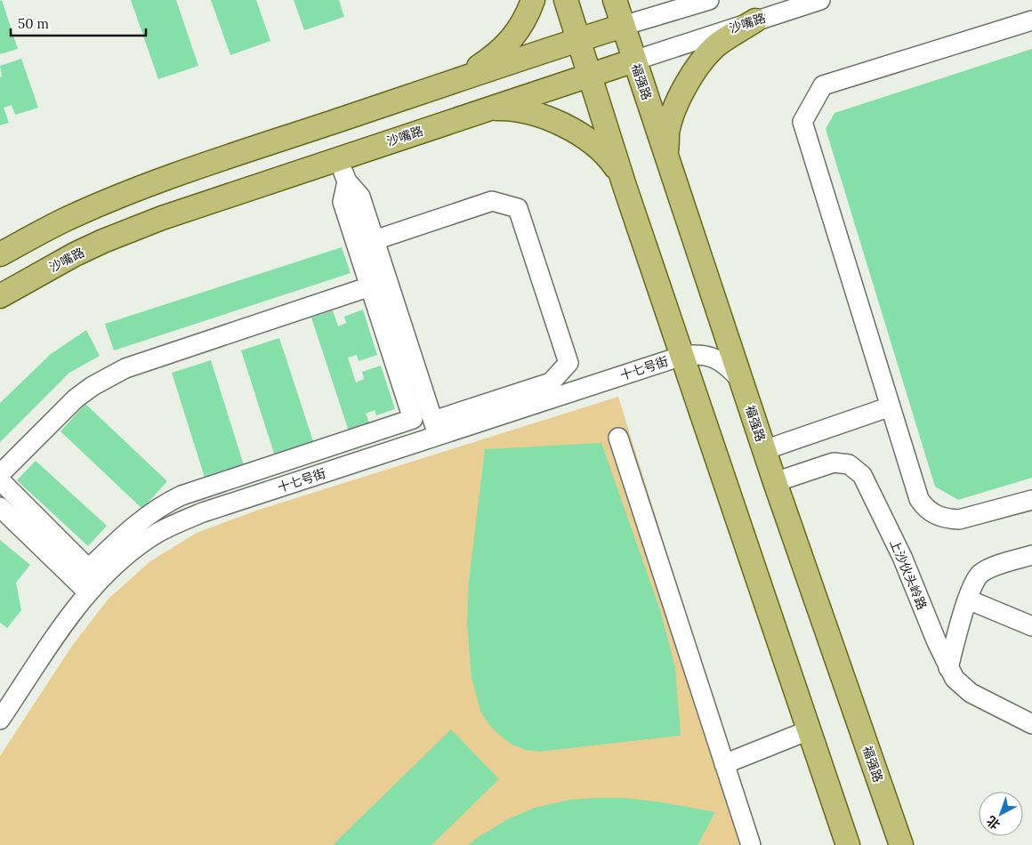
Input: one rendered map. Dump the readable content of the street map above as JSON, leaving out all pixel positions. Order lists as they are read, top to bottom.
{
  "streets": {
    "main road": ["沙嘴路", "福强路"],
    "street": ["十七号街", "上沙伙头岭路"]
  },
  "crossings": [
    ["沙嘴路", "福强路"],
    ["福强路", "十七号街"],
    ["福强路", "上沙伙头岭路"]
  ],
  "scale_bar": "50 m",
  "north": "bottom left"
}
